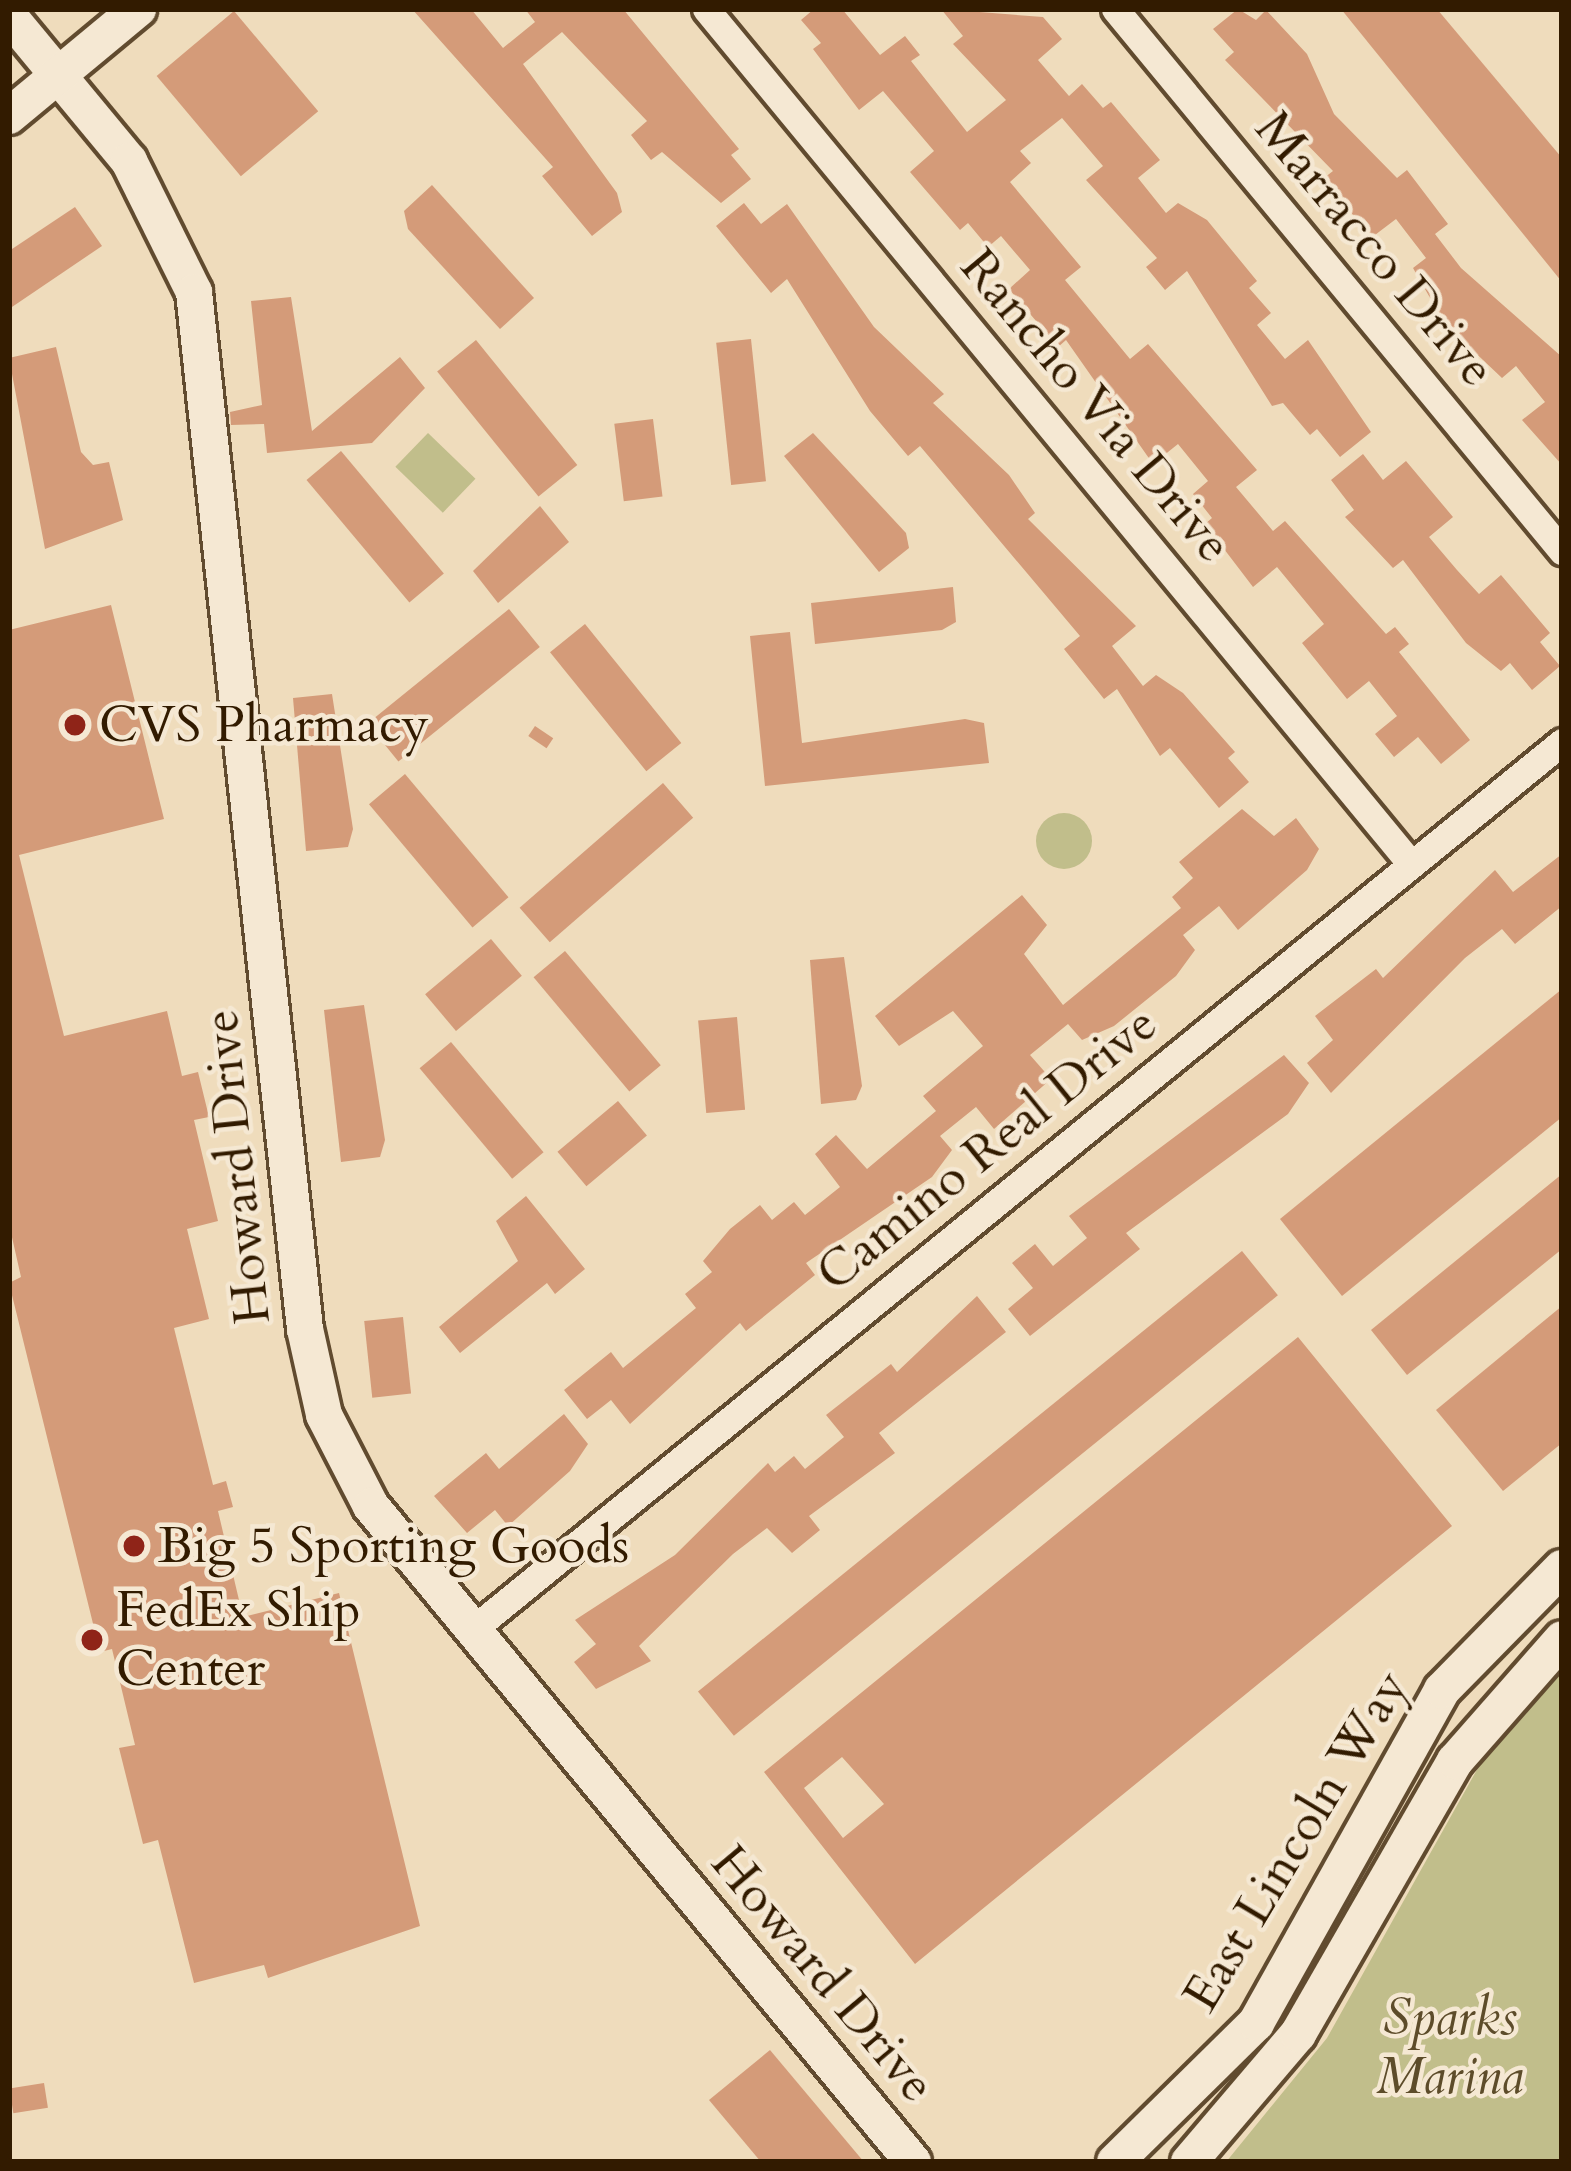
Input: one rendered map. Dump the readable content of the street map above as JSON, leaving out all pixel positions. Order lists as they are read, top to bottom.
{
  "streets": {
    "street": [
      "Marracco Drive",
      "Rancho Via Drive",
      "Camino Real Drive",
      "Howard Drive",
      "East Lincoln Way"
    ]
  },
  "crossings": [
    ["Rancho Via Drive", "Camino Real Drive"],
    ["Camino Real Drive", "Howard Drive"]
  ],
  "parks": ["Sparks Marina"],
  "places": ["CVS Pharmacy", "Big 5 Sporting Goods", "FedEx Ship Center"]
}
